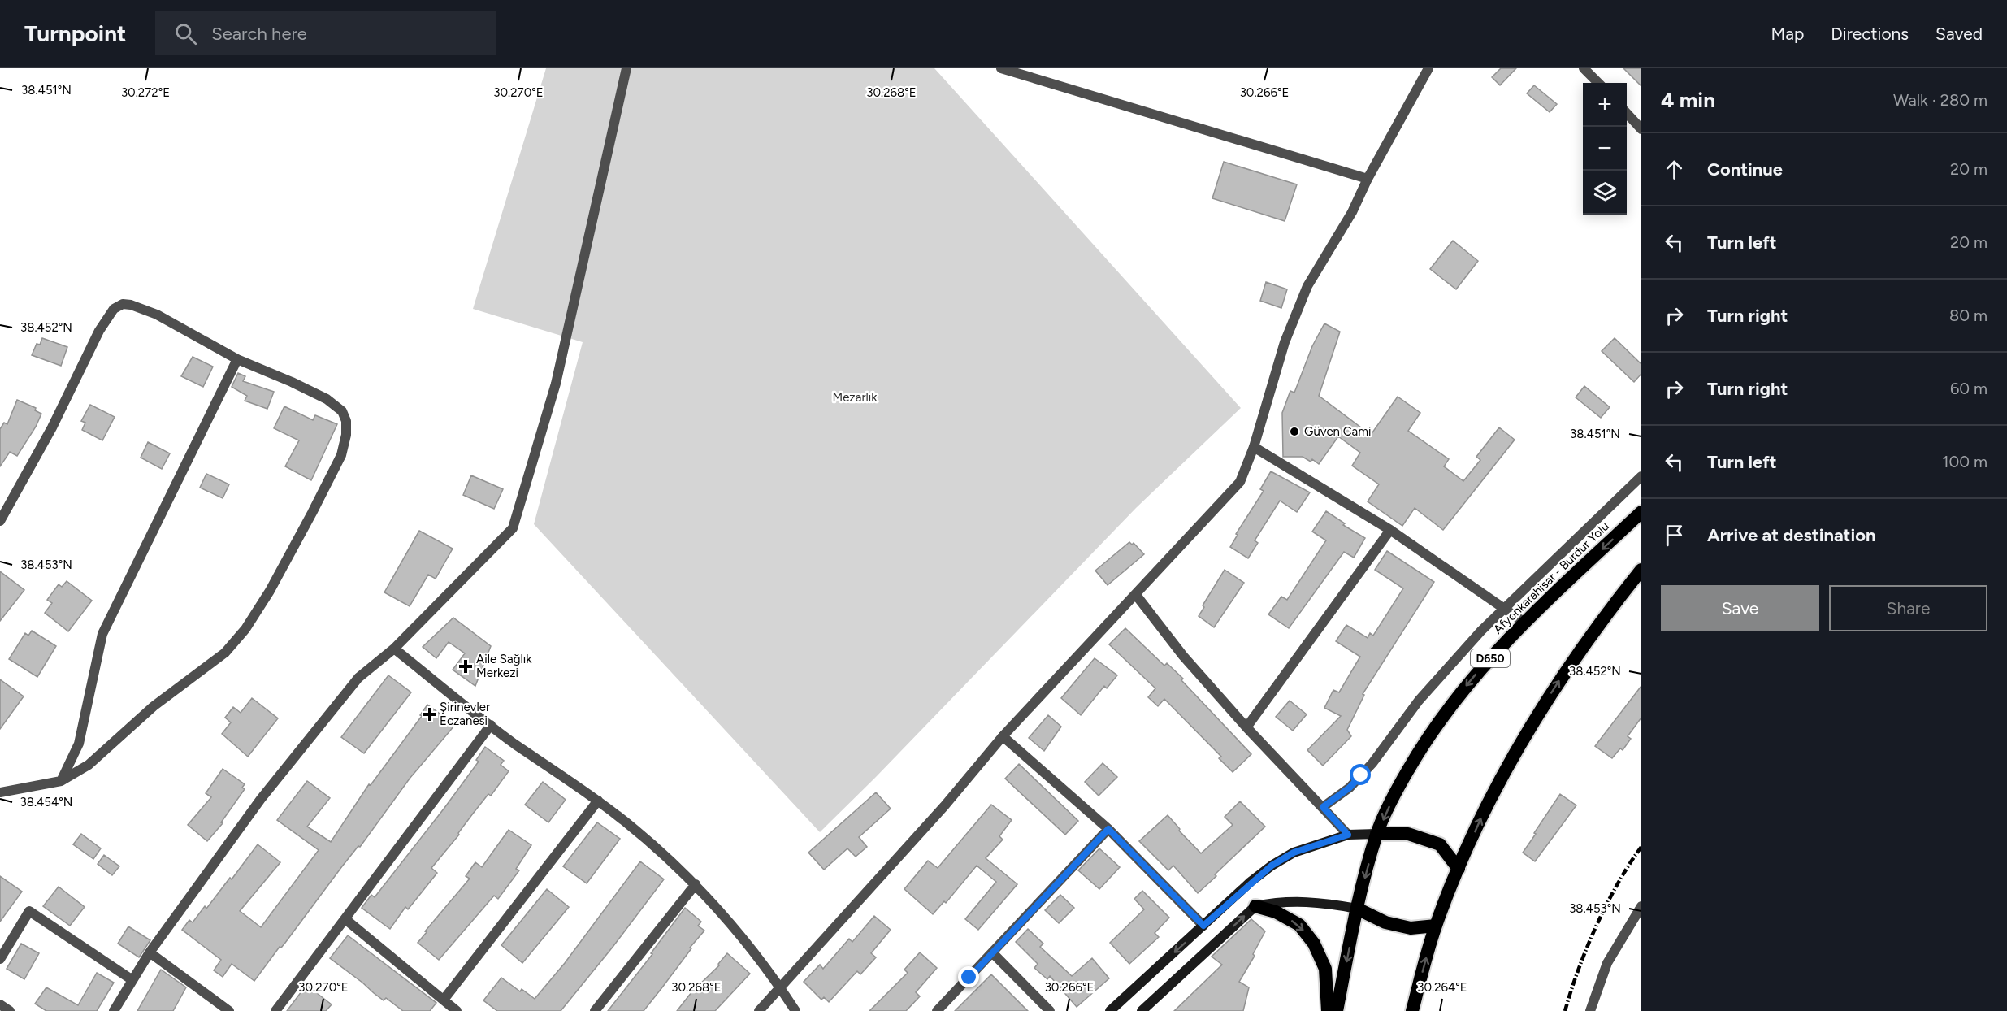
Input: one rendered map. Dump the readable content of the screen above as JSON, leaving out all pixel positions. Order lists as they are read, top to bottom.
{
  "streets": {
    "highway": ["Afyonkarahisar - Burdur Yolu", "D650"]
  },
  "parks": ["Mezarlık"],
  "places": {
    "other": ["Güven Cami"],
    "health": ["Aile Sağlık Merkezi", "Şirinevler Eczanesi"]
  },
  "page": {
    "header": "Turnpoint",
    "search": "Search here",
    "nav": ["Map", "Directions", "Saved"],
    "heading": ["4 min", "Walk · 280 m"],
    "map_buttons": ["+", "−"],
    "list": [
      ["Continue", "20 m"],
      ["Turn left", "20 m"],
      ["Turn right", "80 m"],
      ["Turn right", "60 m"],
      ["Turn left", "100 m"],
      "Arrive at destination"
    ],
    "buttons": ["Save", "Share"]
  },
  "coordinates": [
    "38.451°N",
    "30.272°E",
    "30.270°E",
    "30.268°E",
    "30.266°E",
    "38.452°N",
    "38.453°N",
    "38.454°N",
    "30.264°E"
  ]
}
